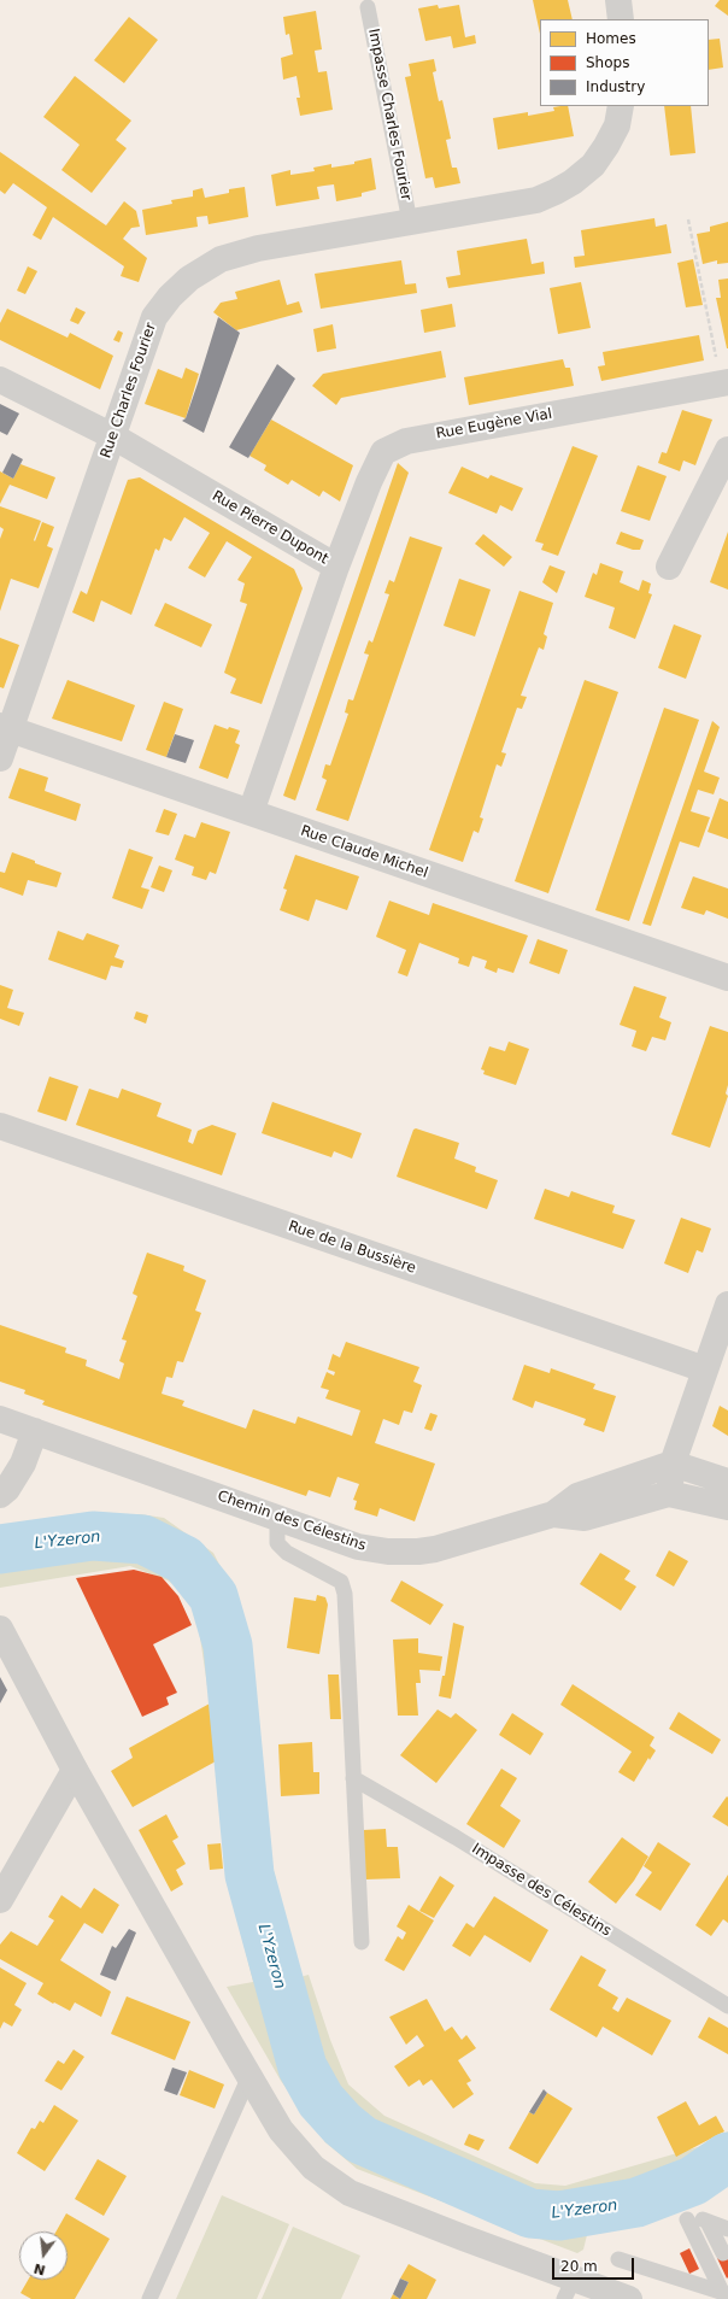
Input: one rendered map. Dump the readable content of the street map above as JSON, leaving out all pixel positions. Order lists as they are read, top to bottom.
{
  "streets": {
    "street": [
      "Rue Charles Fourier",
      "Rue Eugène Vial",
      "Rue Pierre Dupont",
      "Rue Claude Michel",
      "Rue de la Bussière",
      "Chemin des Célestins"
    ],
    "lane": ["Impasse Charles Fourier", "Impasse des Célestins"]
  },
  "crossings": [
    ["Impasse Charles Fourier", "Rue Charles Fourier"],
    ["Rue Charles Fourier", "Rue Pierre Dupont"],
    ["Rue Charles Fourier", "Rue Claude Michel"],
    ["Rue Eugène Vial", "Rue Pierre Dupont"],
    ["Rue Pierre Dupont", "Rue Claude Michel"]
  ],
  "water": ["L'Yzeron"],
  "legend": ["Homes", "Shops", "Industry"],
  "scale_bar": "20 m",
  "north": "bottom"
}
